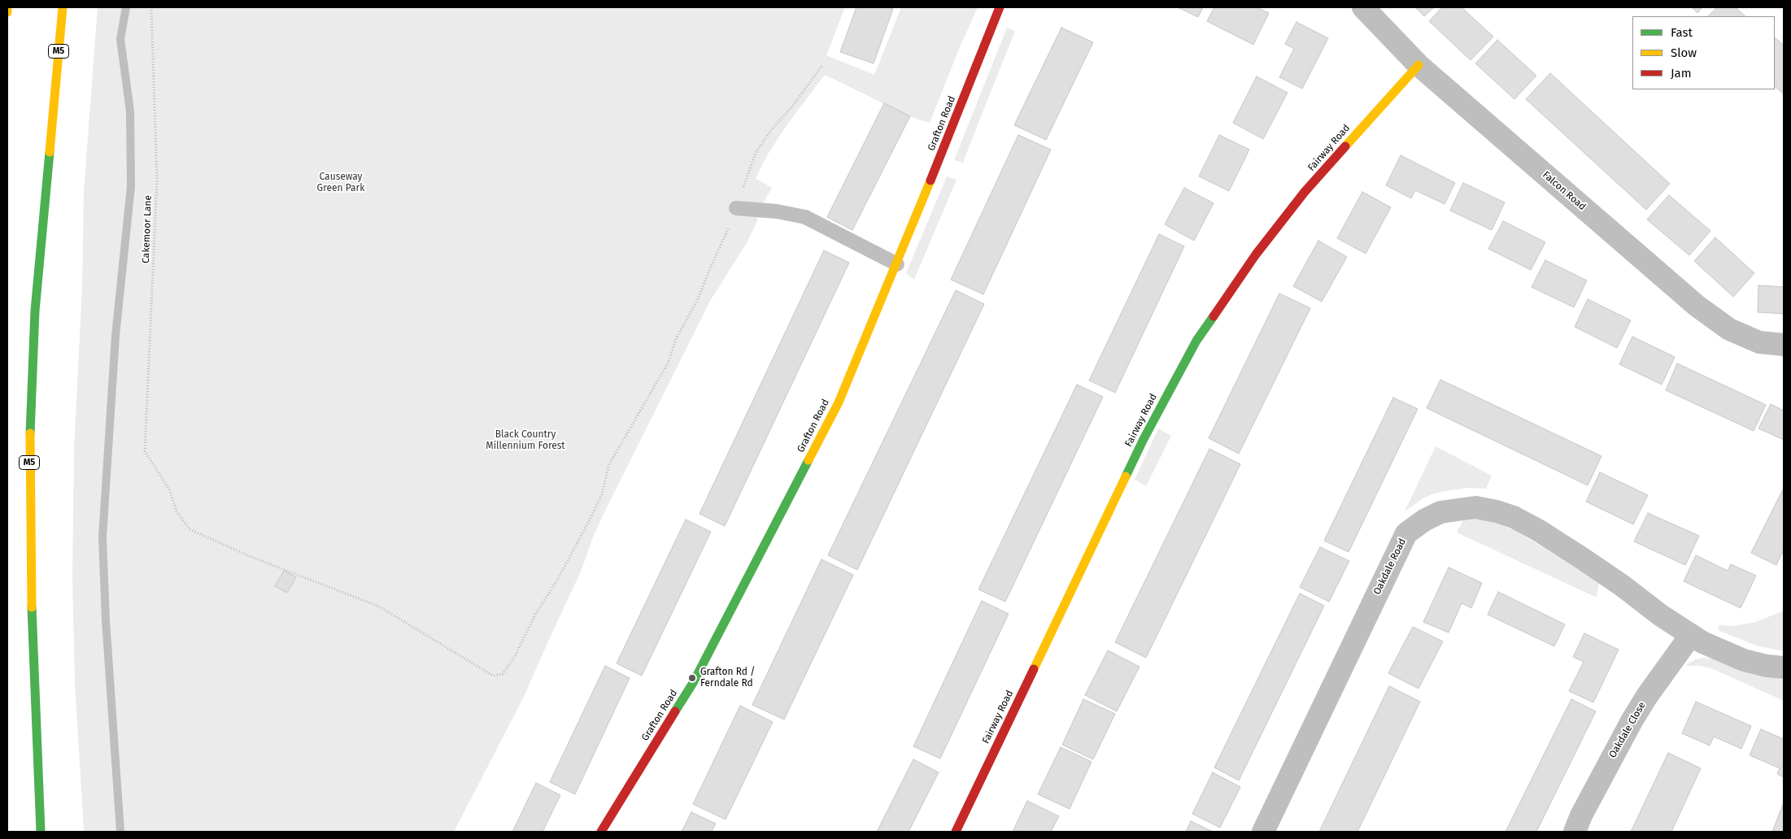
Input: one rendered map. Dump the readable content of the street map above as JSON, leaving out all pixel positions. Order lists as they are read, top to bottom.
{
  "streets": {
    "main road": ["M5", "Grafton Road", "Fairway Road"],
    "street": ["Falcon Road", "Oakdale Road", "Oakdale Close"],
    "path": ["Cakemoor Lane"]
  },
  "crossings": [
    ["Fairway Road", "Falcon Road"],
    ["Oakdale Road", "Oakdale Close"]
  ],
  "parks": ["Causeway Green Park", "Black Country Millennium Forest"],
  "places": ["Grafton Rd / Ferndale Rd"],
  "legend": ["Fast", "Slow", "Jam"]
}
